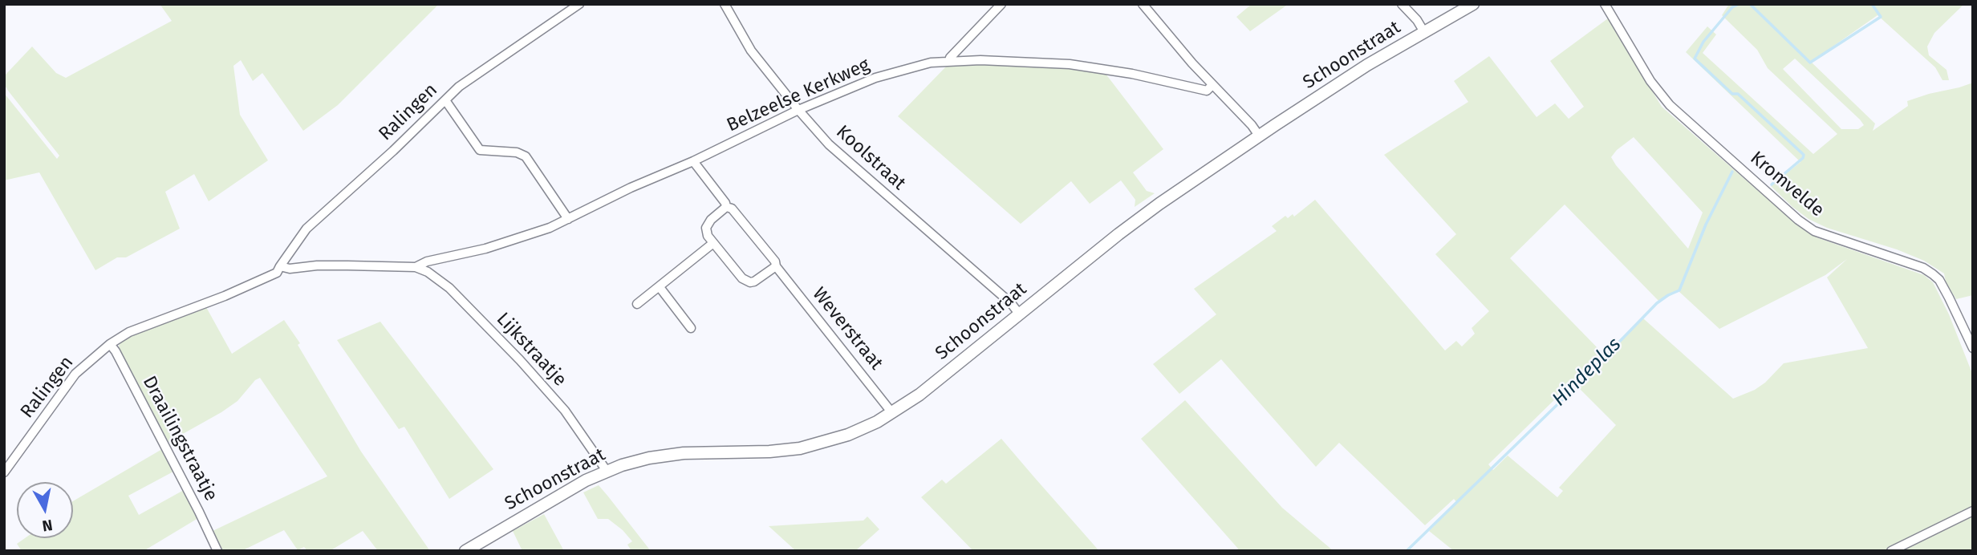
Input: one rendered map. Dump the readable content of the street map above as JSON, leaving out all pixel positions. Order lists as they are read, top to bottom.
{
  "streets": {
    "street": [
      "Schoonstraat",
      "Belzeelse Kerkweg",
      "Ralingen",
      "Koolstraat",
      "Kromvelde",
      "Weverstraat",
      "Lijkstraatje",
      "Draailingstraatje"
    ]
  },
  "crossings": [
    ["Schoonstraat", "Koolstraat"],
    ["Schoonstraat", "Weverstraat"],
    ["Schoonstraat", "Lijkstraatje"],
    ["Belzeelse Kerkweg", "Koolstraat"],
    ["Belzeelse Kerkweg", "Weverstraat"],
    ["Belzeelse Kerkweg", "Lijkstraatje"],
    ["Ralingen", "Draailingstraatje"]
  ],
  "water": ["Hindeplas"],
  "north": "bottom"
}
